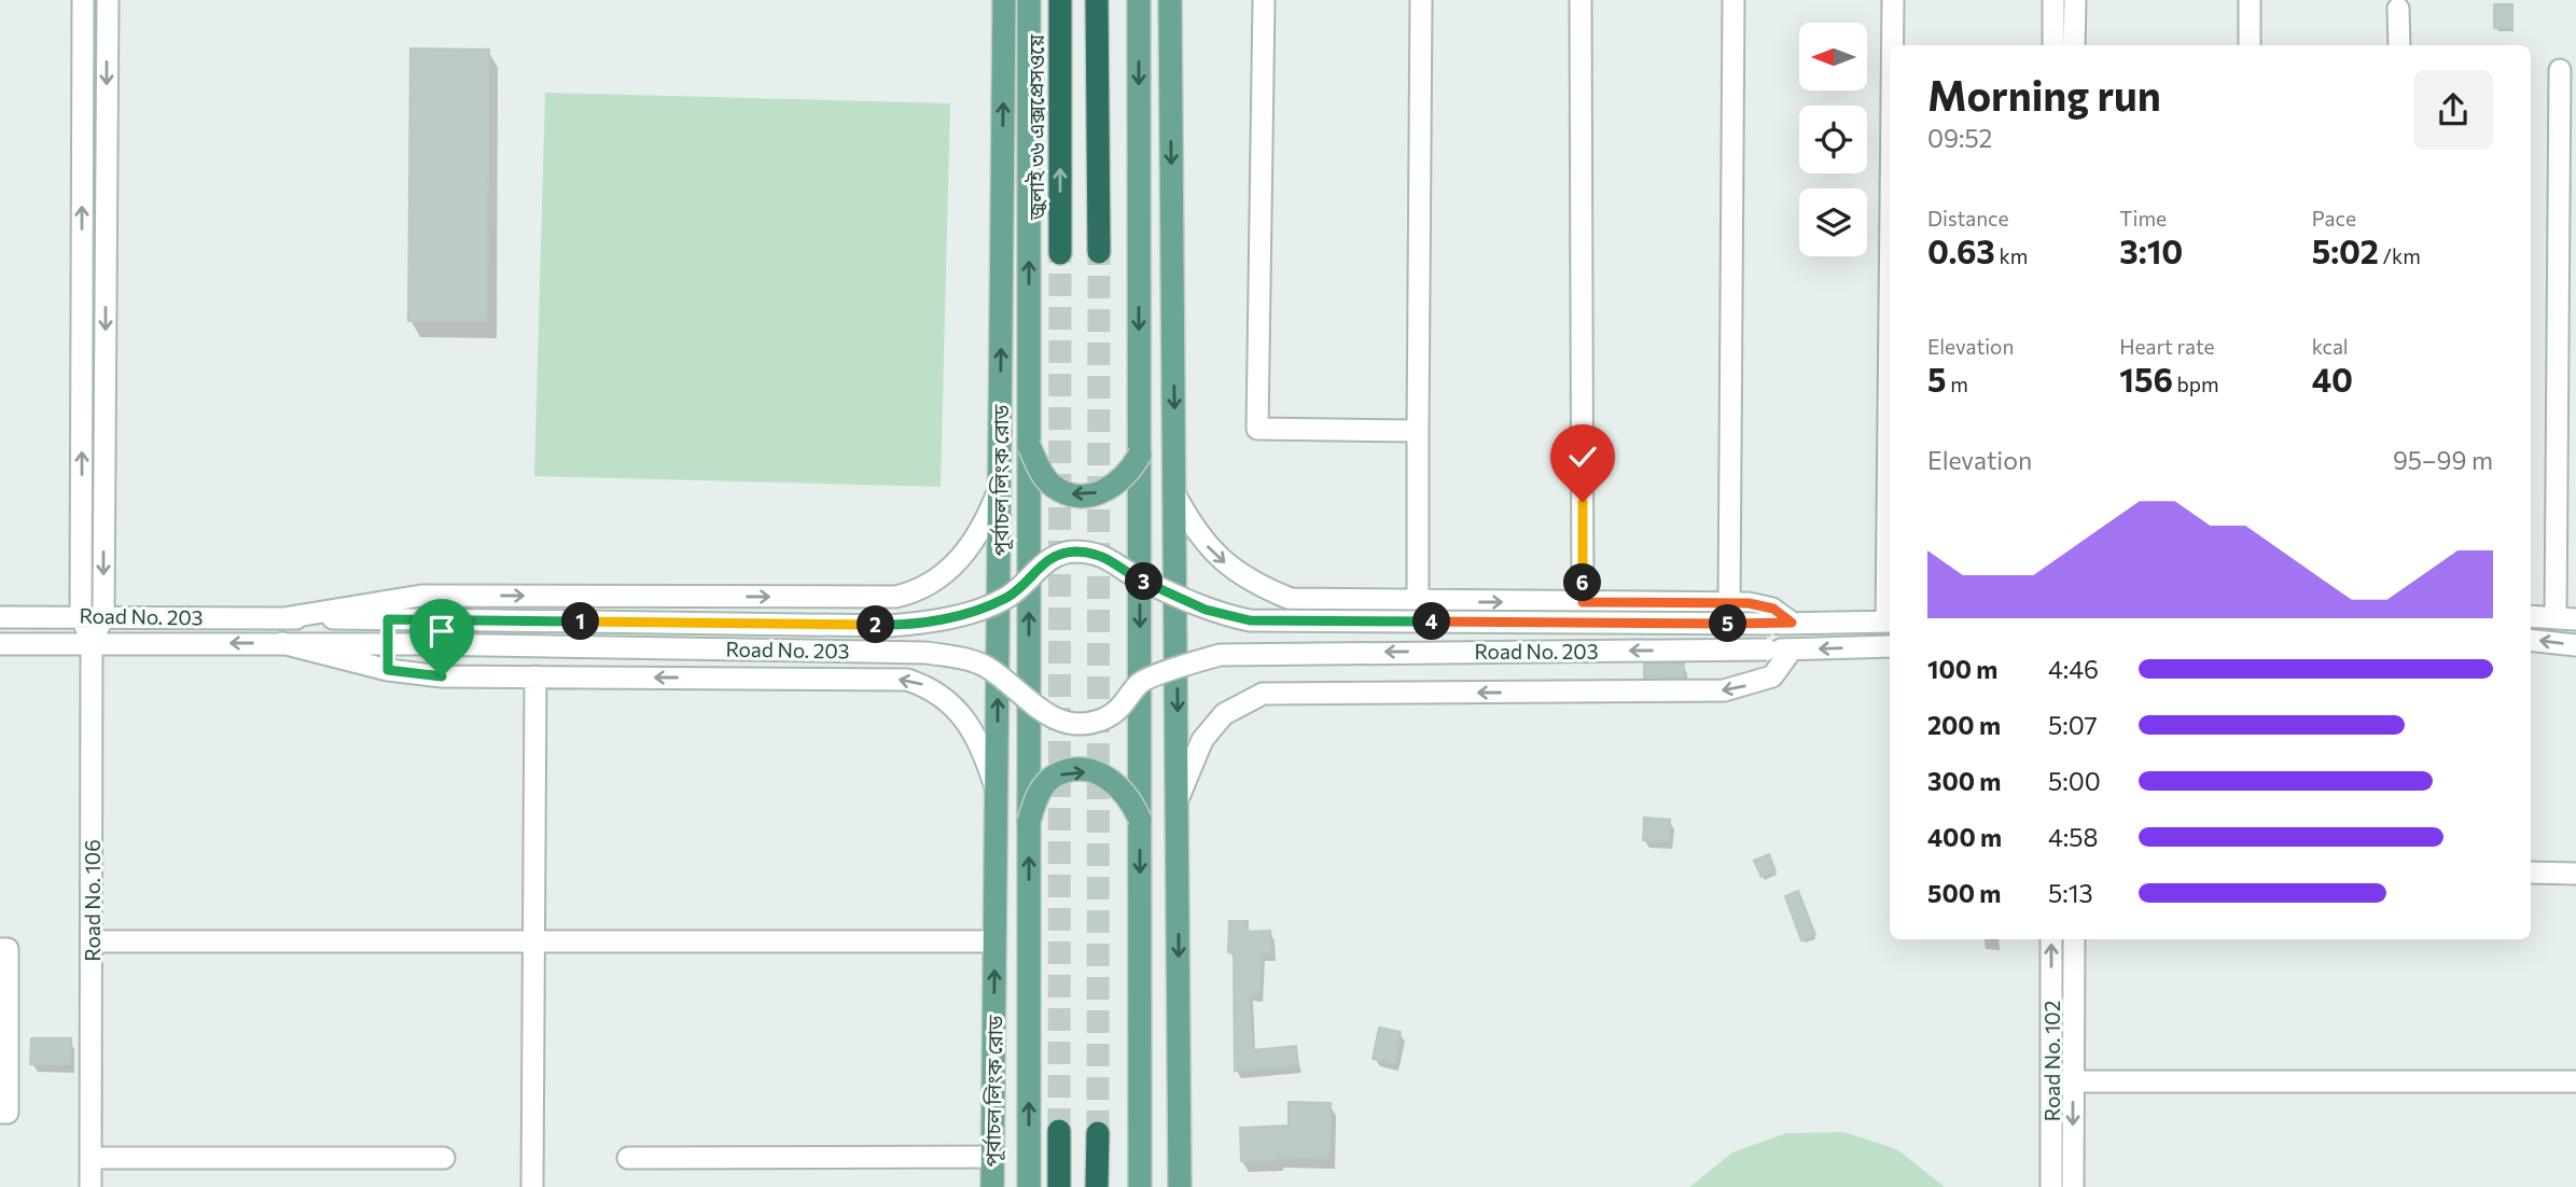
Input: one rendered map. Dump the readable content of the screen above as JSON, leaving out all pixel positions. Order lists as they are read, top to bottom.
{
  "streets": {
    "highway": ["জুলাই ৩৬ এক্সপ্রেসওয়ে"],
    "main road": ["পূর্বাচল লিংক রোড"],
    "street": ["Road No. 203", "Road No. 106", "Road No. 102"]
  },
  "crossings": [
    ["পূর্বাচল লিংক রোড", "Road No. 203"],
    ["Road No. 203", "Road No. 106"]
  ],
  "north": "left",
  "page": {
    "heading": ["Morning run", "09:52"],
    "stats": [
      ["Distance", "0.63 km"],
      ["Time", "3:10"],
      ["Pace", "5:02 /km"],
      ["Elevation", "5 m"],
      ["Heart rate", "156 bpm"],
      ["kcal", "40"]
    ],
    "chart": ["Elevation", "95–99 m"],
    "pins": [
      "3",
      "6",
      "1",
      "4",
      "5",
      "2"
    ],
    "list": [
      {
        "name": "100 m",
        "note": "4:46"
      },
      {
        "name": "200 m",
        "note": "5:07"
      },
      {
        "name": "300 m",
        "note": "5:00"
      },
      {
        "name": "400 m",
        "note": "4:58"
      },
      {
        "name": "500 m",
        "note": "5:13"
      }
    ]
  }
}
